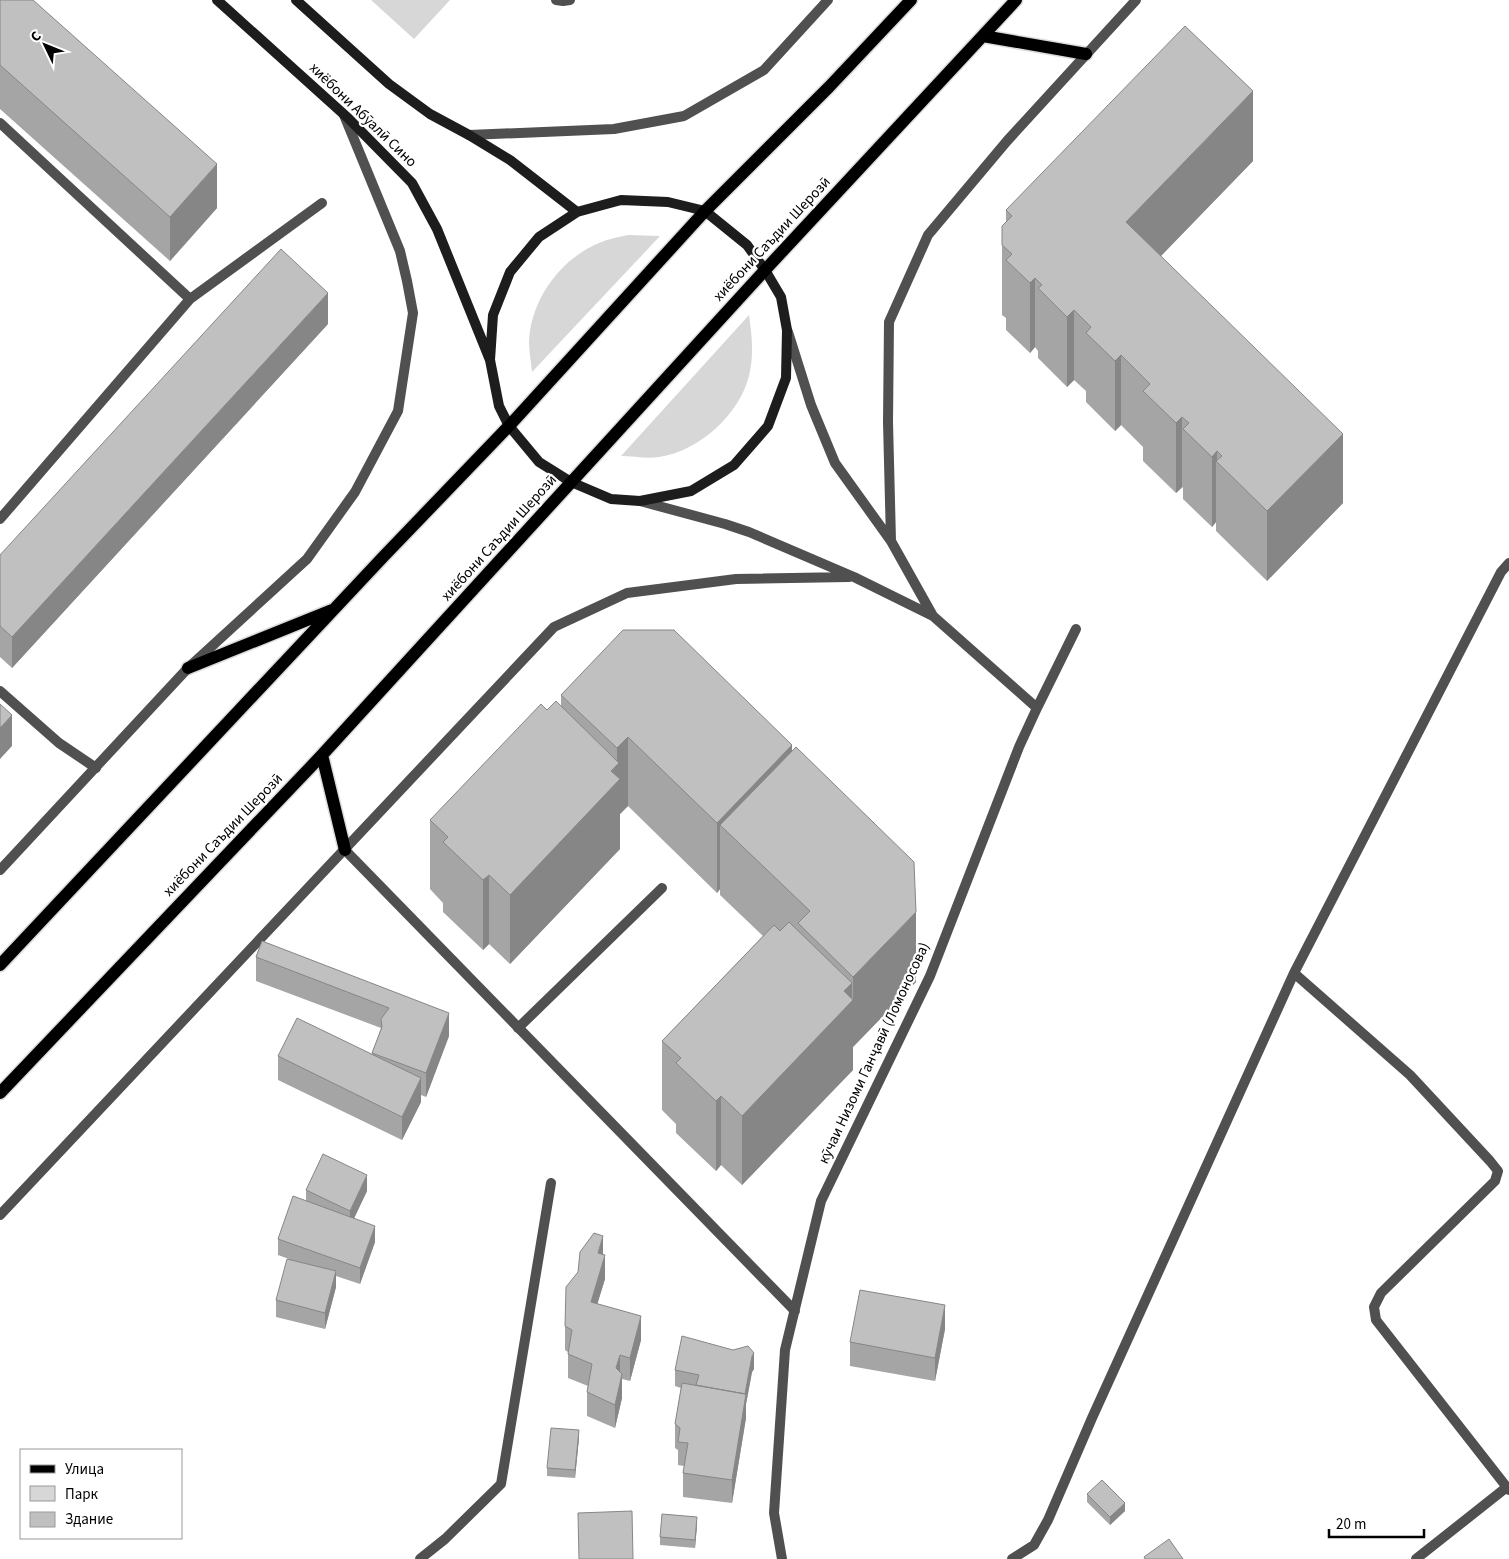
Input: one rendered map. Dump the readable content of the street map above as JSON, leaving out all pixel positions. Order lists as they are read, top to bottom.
{
  "streets": {
    "main road": ["хиёбони Абӯалӣ Сино", "хиёбони Саъдии Шерозӣ"],
    "street": ["кӯчаи Низоми Ганҷавӣ (Ломоносова)"]
  },
  "crossings": [
    ["хиёбони Абӯалӣ Сино", "хиёбони Саъдии Шерозӣ"]
  ],
  "legend": ["Улица", "Парк", "Здание"],
  "scale_bar": "20 m",
  "north": "top left"
}
